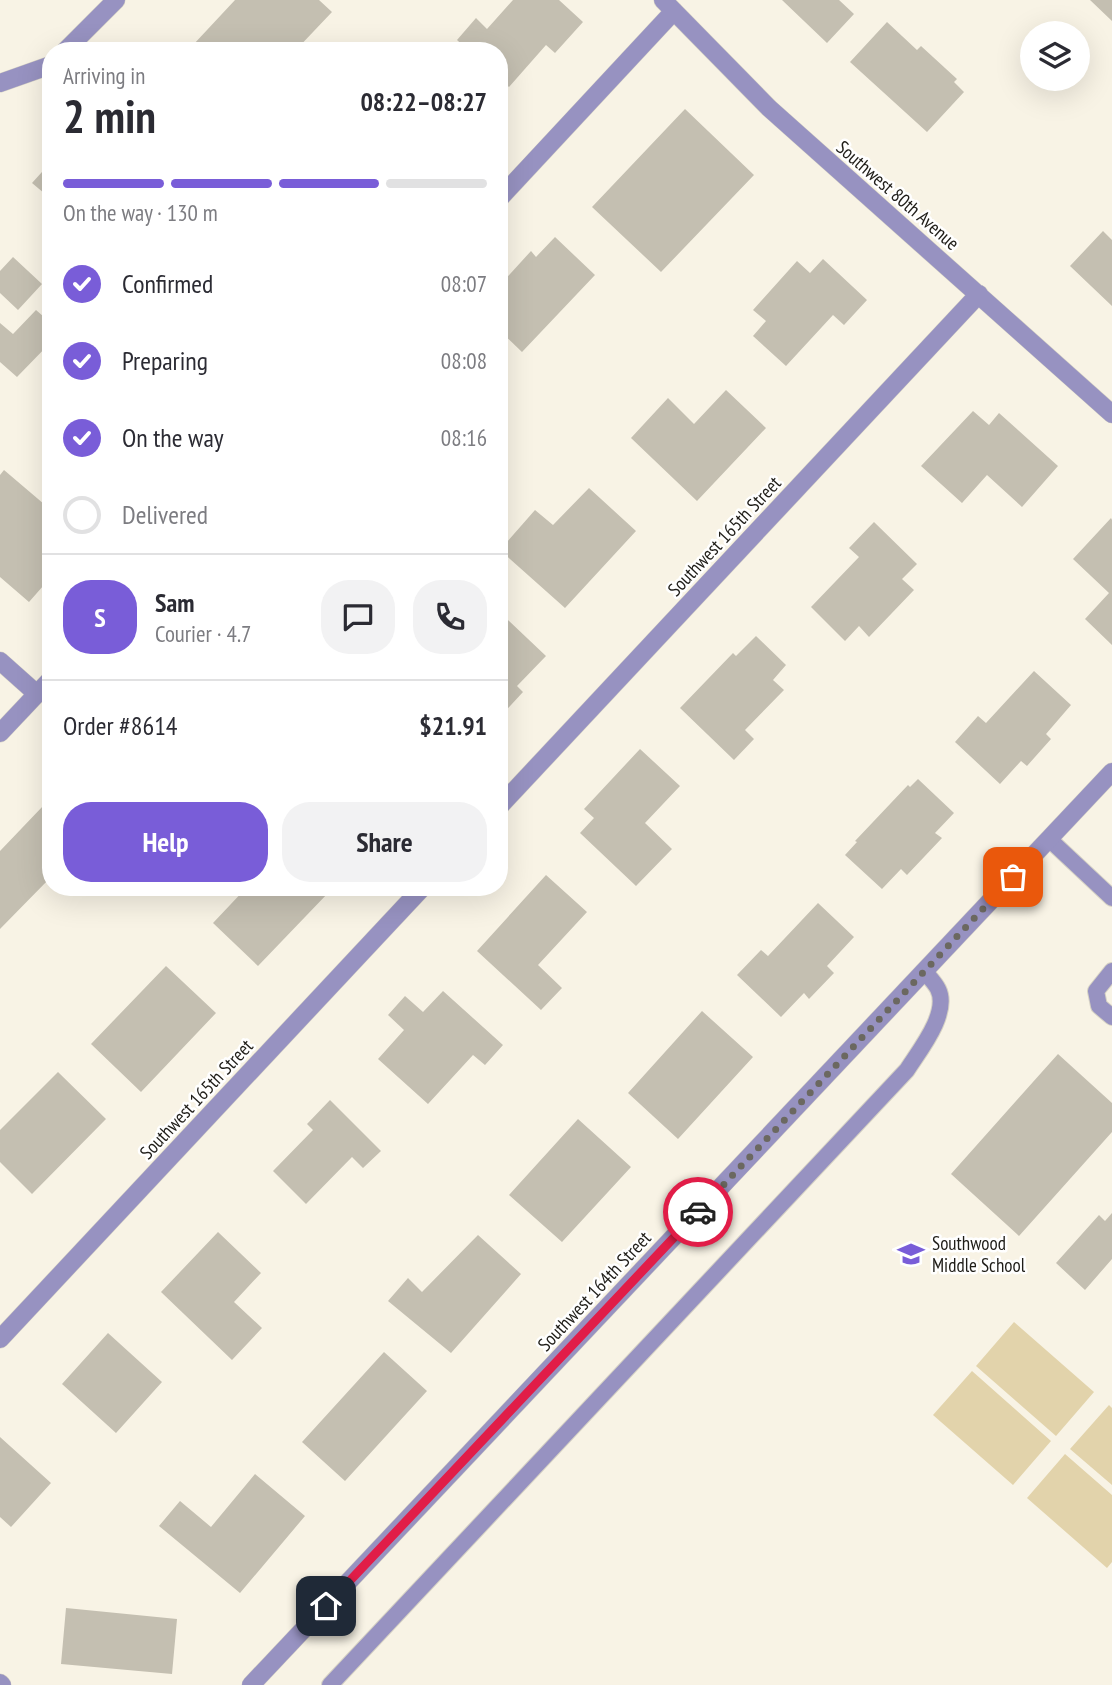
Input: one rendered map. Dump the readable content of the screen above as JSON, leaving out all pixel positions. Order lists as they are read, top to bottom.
{
  "streets": {
    "street": ["Southwest 80th Avenue", "Southwest 165th Street", "Southwest 164th Street"]
  },
  "crossings": [
    ["Southwest 80th Avenue", "Southwest 165th Street"]
  ],
  "places": {
    "school or university": ["Southwood Middle School"]
  },
  "page": {
    "heading": ["2 min", "Arriving in", "08:22–08:27"],
    "panel": [
      "Sam",
      "Courier · 4.7",
      "Order #8614",
      "$21.91"
    ],
    "bar": "On the way · 130 m",
    "list": [
      ["Confirmed", "08:07"],
      ["Preparing", "08:08"],
      ["On the way", "08:16"],
      "Delivered"
    ],
    "round": "S",
    "buttons": ["Help", "Share"]
  }
}
